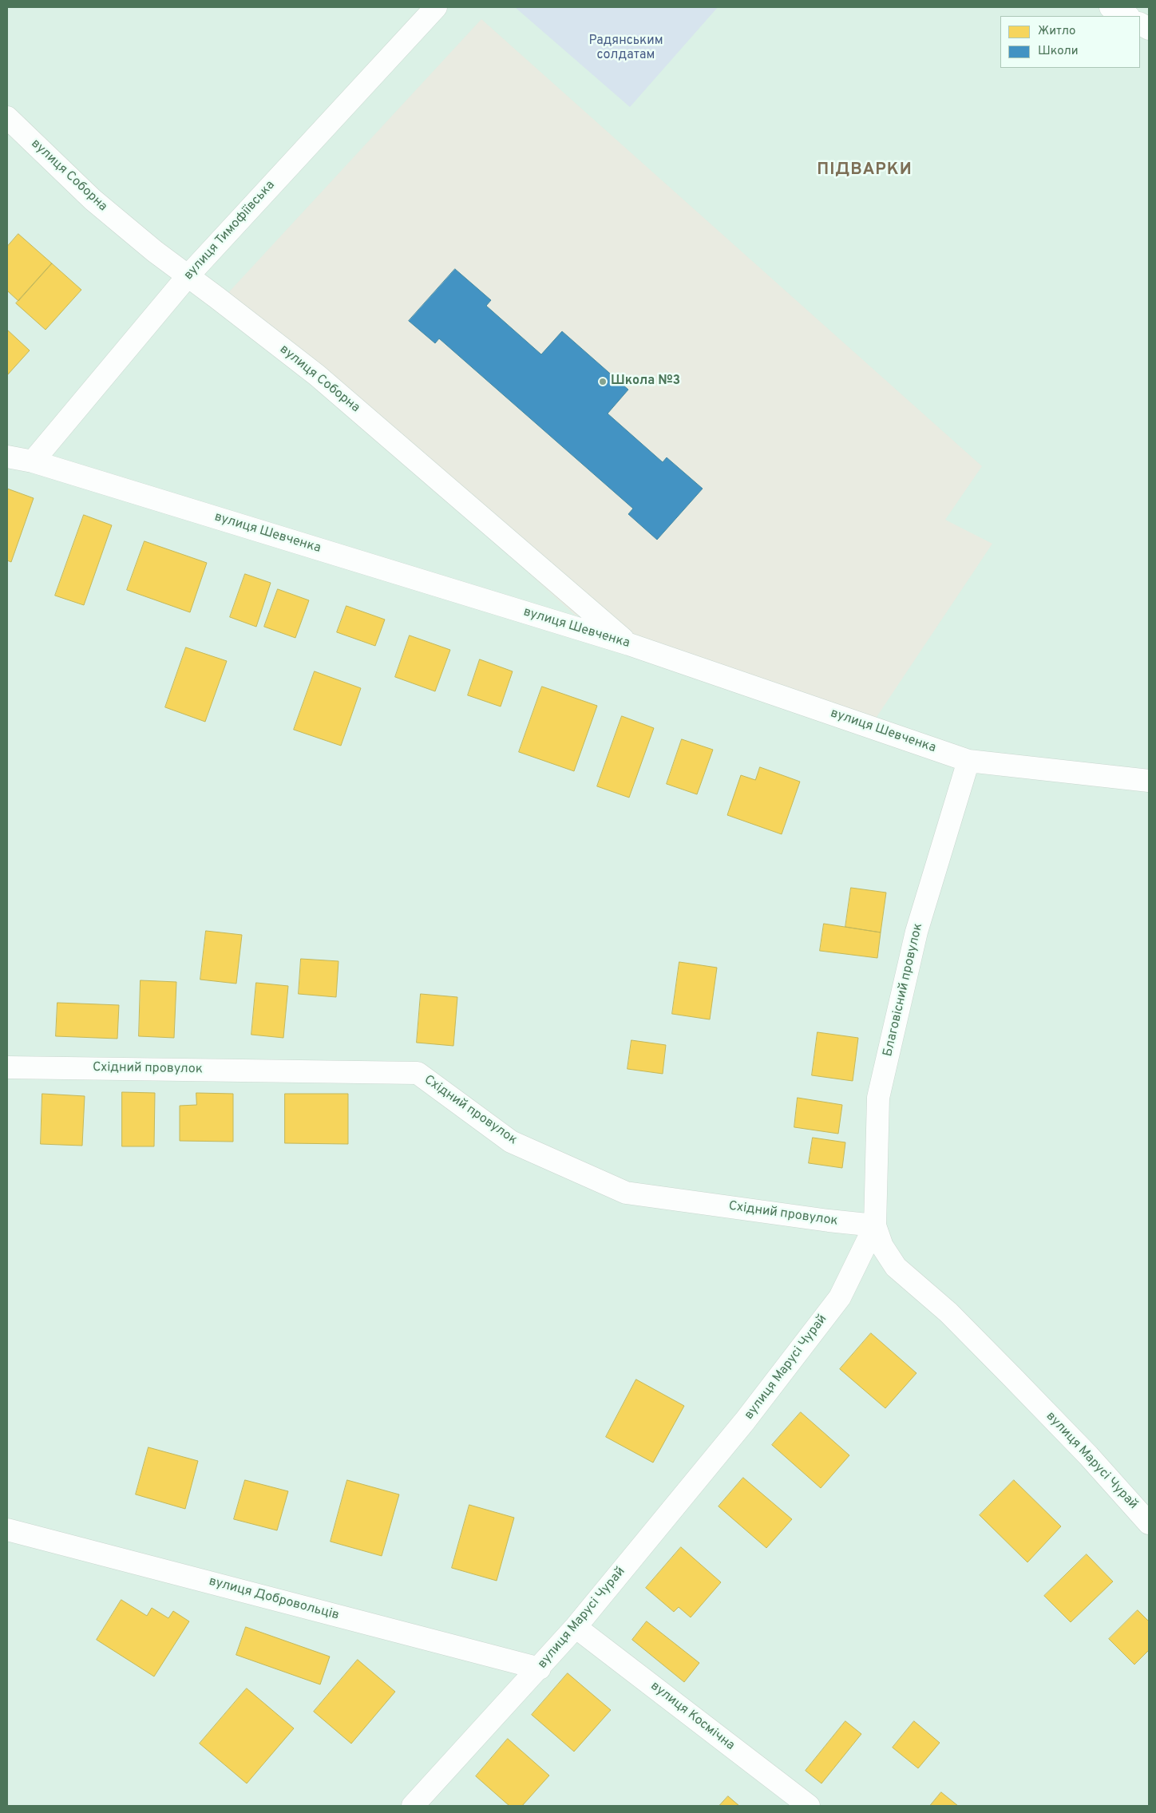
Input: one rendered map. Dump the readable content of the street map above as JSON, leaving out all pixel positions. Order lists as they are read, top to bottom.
{
  "streets": {
    "street": [
      "вулиця Соборна",
      "вулиця Тимофіївська",
      "вулиця Шевченка",
      "Благовісний провулок",
      "Східний провулок",
      "вулиця Марусі Чурай",
      "вулиця Добровольців",
      "вулиця Космічна"
    ]
  },
  "crossings": [
    ["вулиця Соборна", "вулиця Тимофіївська"],
    ["вулиця Соборна", "вулиця Шевченка"],
    ["вулиця Тимофіївська", "вулиця Шевченка"],
    ["вулиця Шевченка", "Благовісний провулок"],
    ["Благовісний провулок", "Східний провулок"],
    ["Благовісний провулок", "вулиця Марусі Чурай"],
    ["Східний провулок", "вулиця Марусі Чурай"],
    ["вулиця Марусі Чурай", "вулиця Добровольців"],
    ["вулиця Марусі Чурай", "вулиця Космічна"]
  ],
  "districts": ["ПІДВАРКИ"],
  "parks": ["Радянським солдатам"],
  "places": ["Школа №3"],
  "legend": ["Житло", "Школи"]
}
